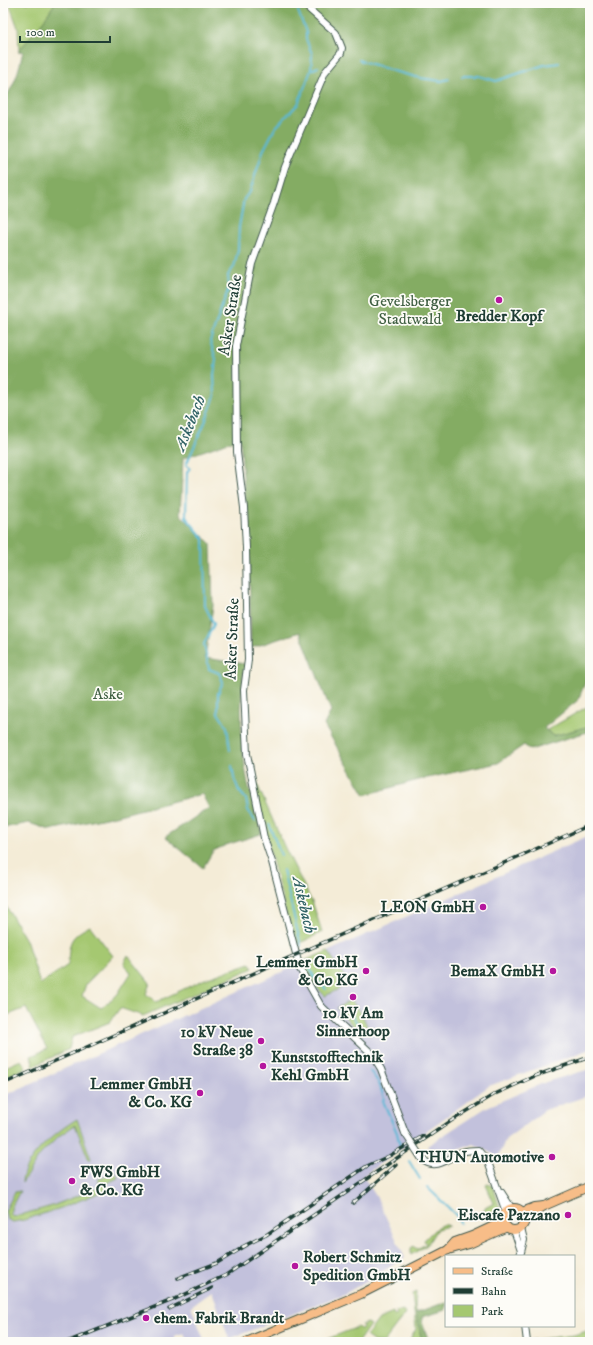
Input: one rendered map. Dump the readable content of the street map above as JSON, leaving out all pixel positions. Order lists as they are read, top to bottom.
{
  "streets": {
    "street": ["Asker Straße"]
  },
  "water": ["Askebach"],
  "parks": ["Gevelsberger Stadtwald", "Aske"],
  "places": [
    "Bredder Kopf",
    "LEON GmbH",
    "Lemmer GmbH & Co KG",
    "BemaX GmbH",
    "10 kV Am Sinnerhoop",
    "10 kV Neue Straße 38",
    "Kunststofftechnik Kehl GmbH",
    "Lemmer GmbH & Co. KG",
    "THUN Automotive",
    "FWS GmbH & Co. KG",
    "Eiscafe Pazzano",
    "Robert Schmitz Spedition GmbH",
    "ehem. Fabrik Brandt"
  ],
  "legend": ["Straße", "Bahn", "Park"],
  "scale_bar": "100 m"
}
